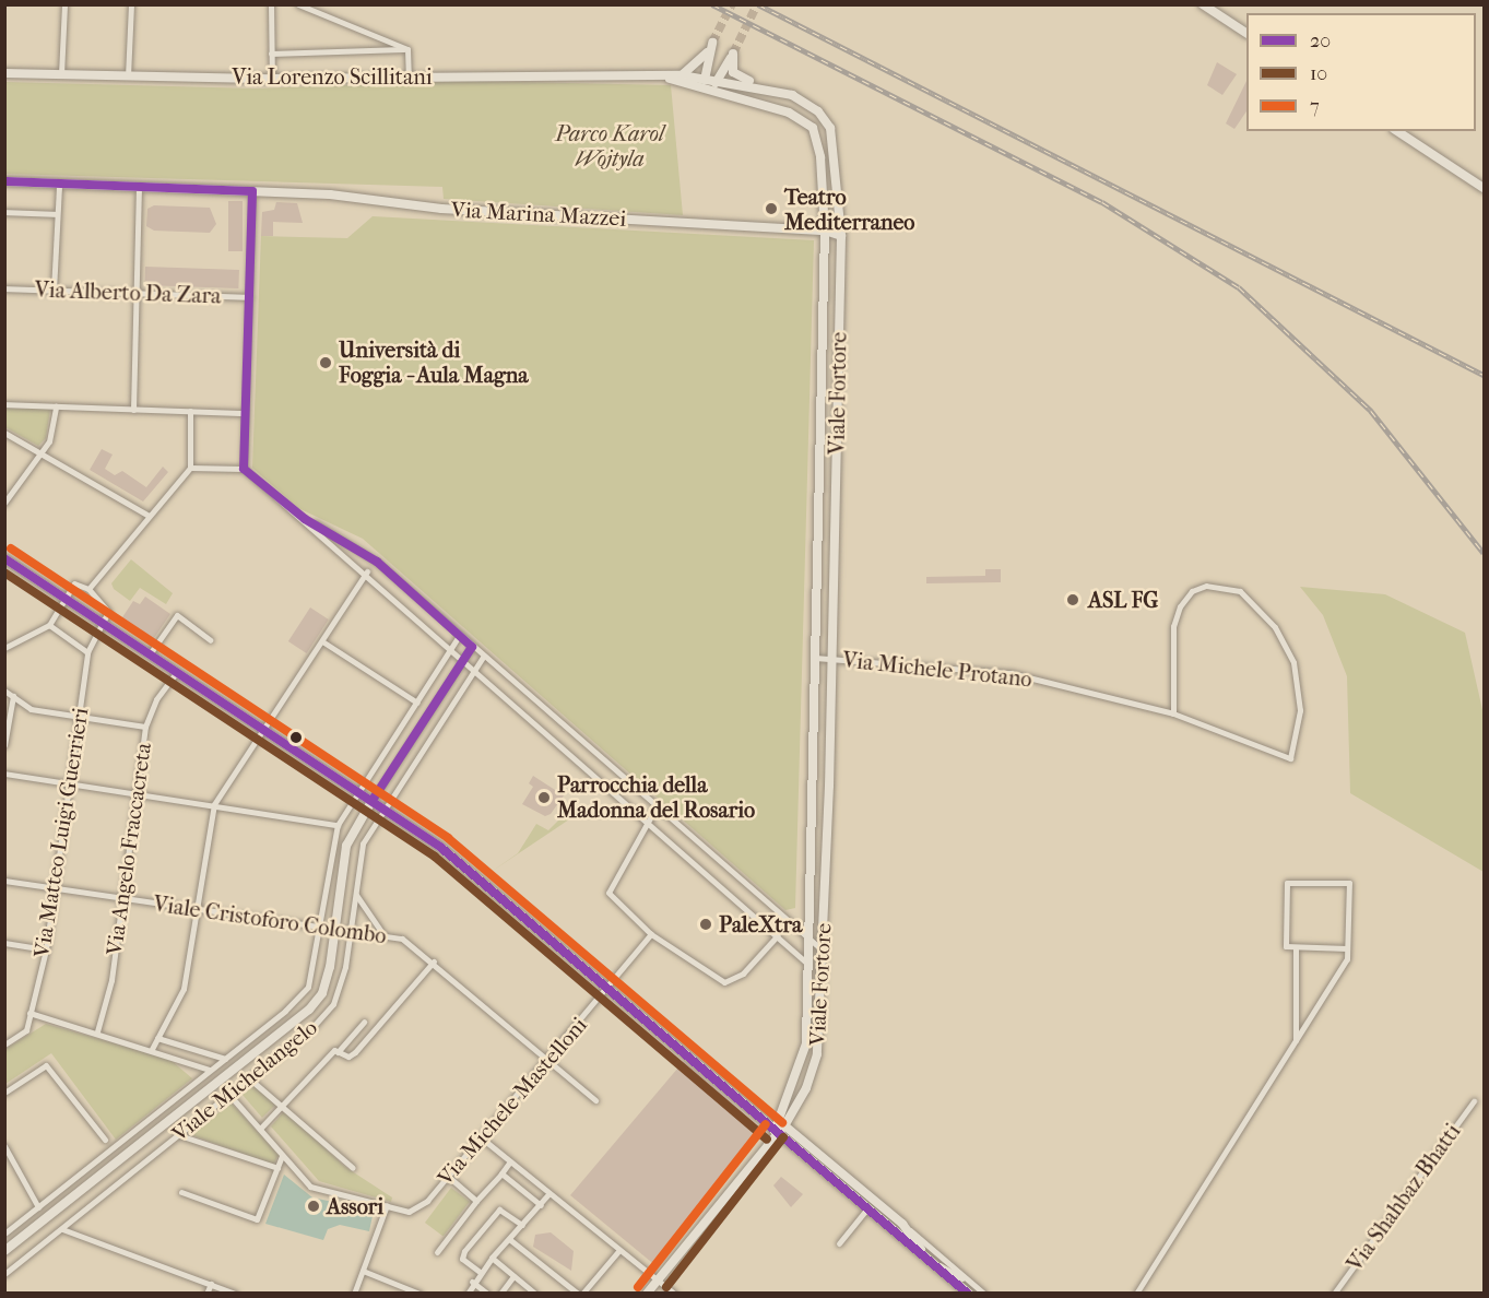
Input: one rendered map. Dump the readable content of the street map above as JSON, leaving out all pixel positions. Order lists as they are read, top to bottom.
{
  "streets": {
    "street": [
      "Via Lorenzo Scillitani",
      "Via Marina Mazzei",
      "Via Alberto Da Zara",
      "Viale Fortore",
      "Via Michele Protano",
      "Via Matteo Luigi Guerrieri",
      "Via Angelo Fraccacreta",
      "Viale Cristoforo Colombo",
      "Viale Michelangelo",
      "Via Michele Mastelloni",
      "Via Shahbaz Bhatti"
    ]
  },
  "crossings": [
    ["Via Lorenzo Scillitani", "Viale Fortore"],
    ["Via Marina Mazzei", "Viale Fortore"],
    ["Viale Fortore", "Via Michele Protano"],
    ["Via Matteo Luigi Guerrieri", "Viale Cristoforo Colombo"],
    ["Via Angelo Fraccacreta", "Viale Cristoforo Colombo"],
    ["Viale Cristoforo Colombo", "Viale Michelangelo"],
    ["Viale Cristoforo Colombo", "Via Michele Mastelloni"],
    ["Viale Michelangelo", "Via Michele Mastelloni"]
  ],
  "parks": ["Parco Karol Wojtyla"],
  "places": [
    "Teatro Mediterraneo",
    "Università di Foggia - Aula Magna",
    "ASL FG",
    "Parrocchia della Madonna del Rosario",
    "PaleXtra",
    "Assori"
  ],
  "lines": ["transit line 20", "transit line 7", "transit line 10"],
  "legend": ["20", "10", "7"]
}
